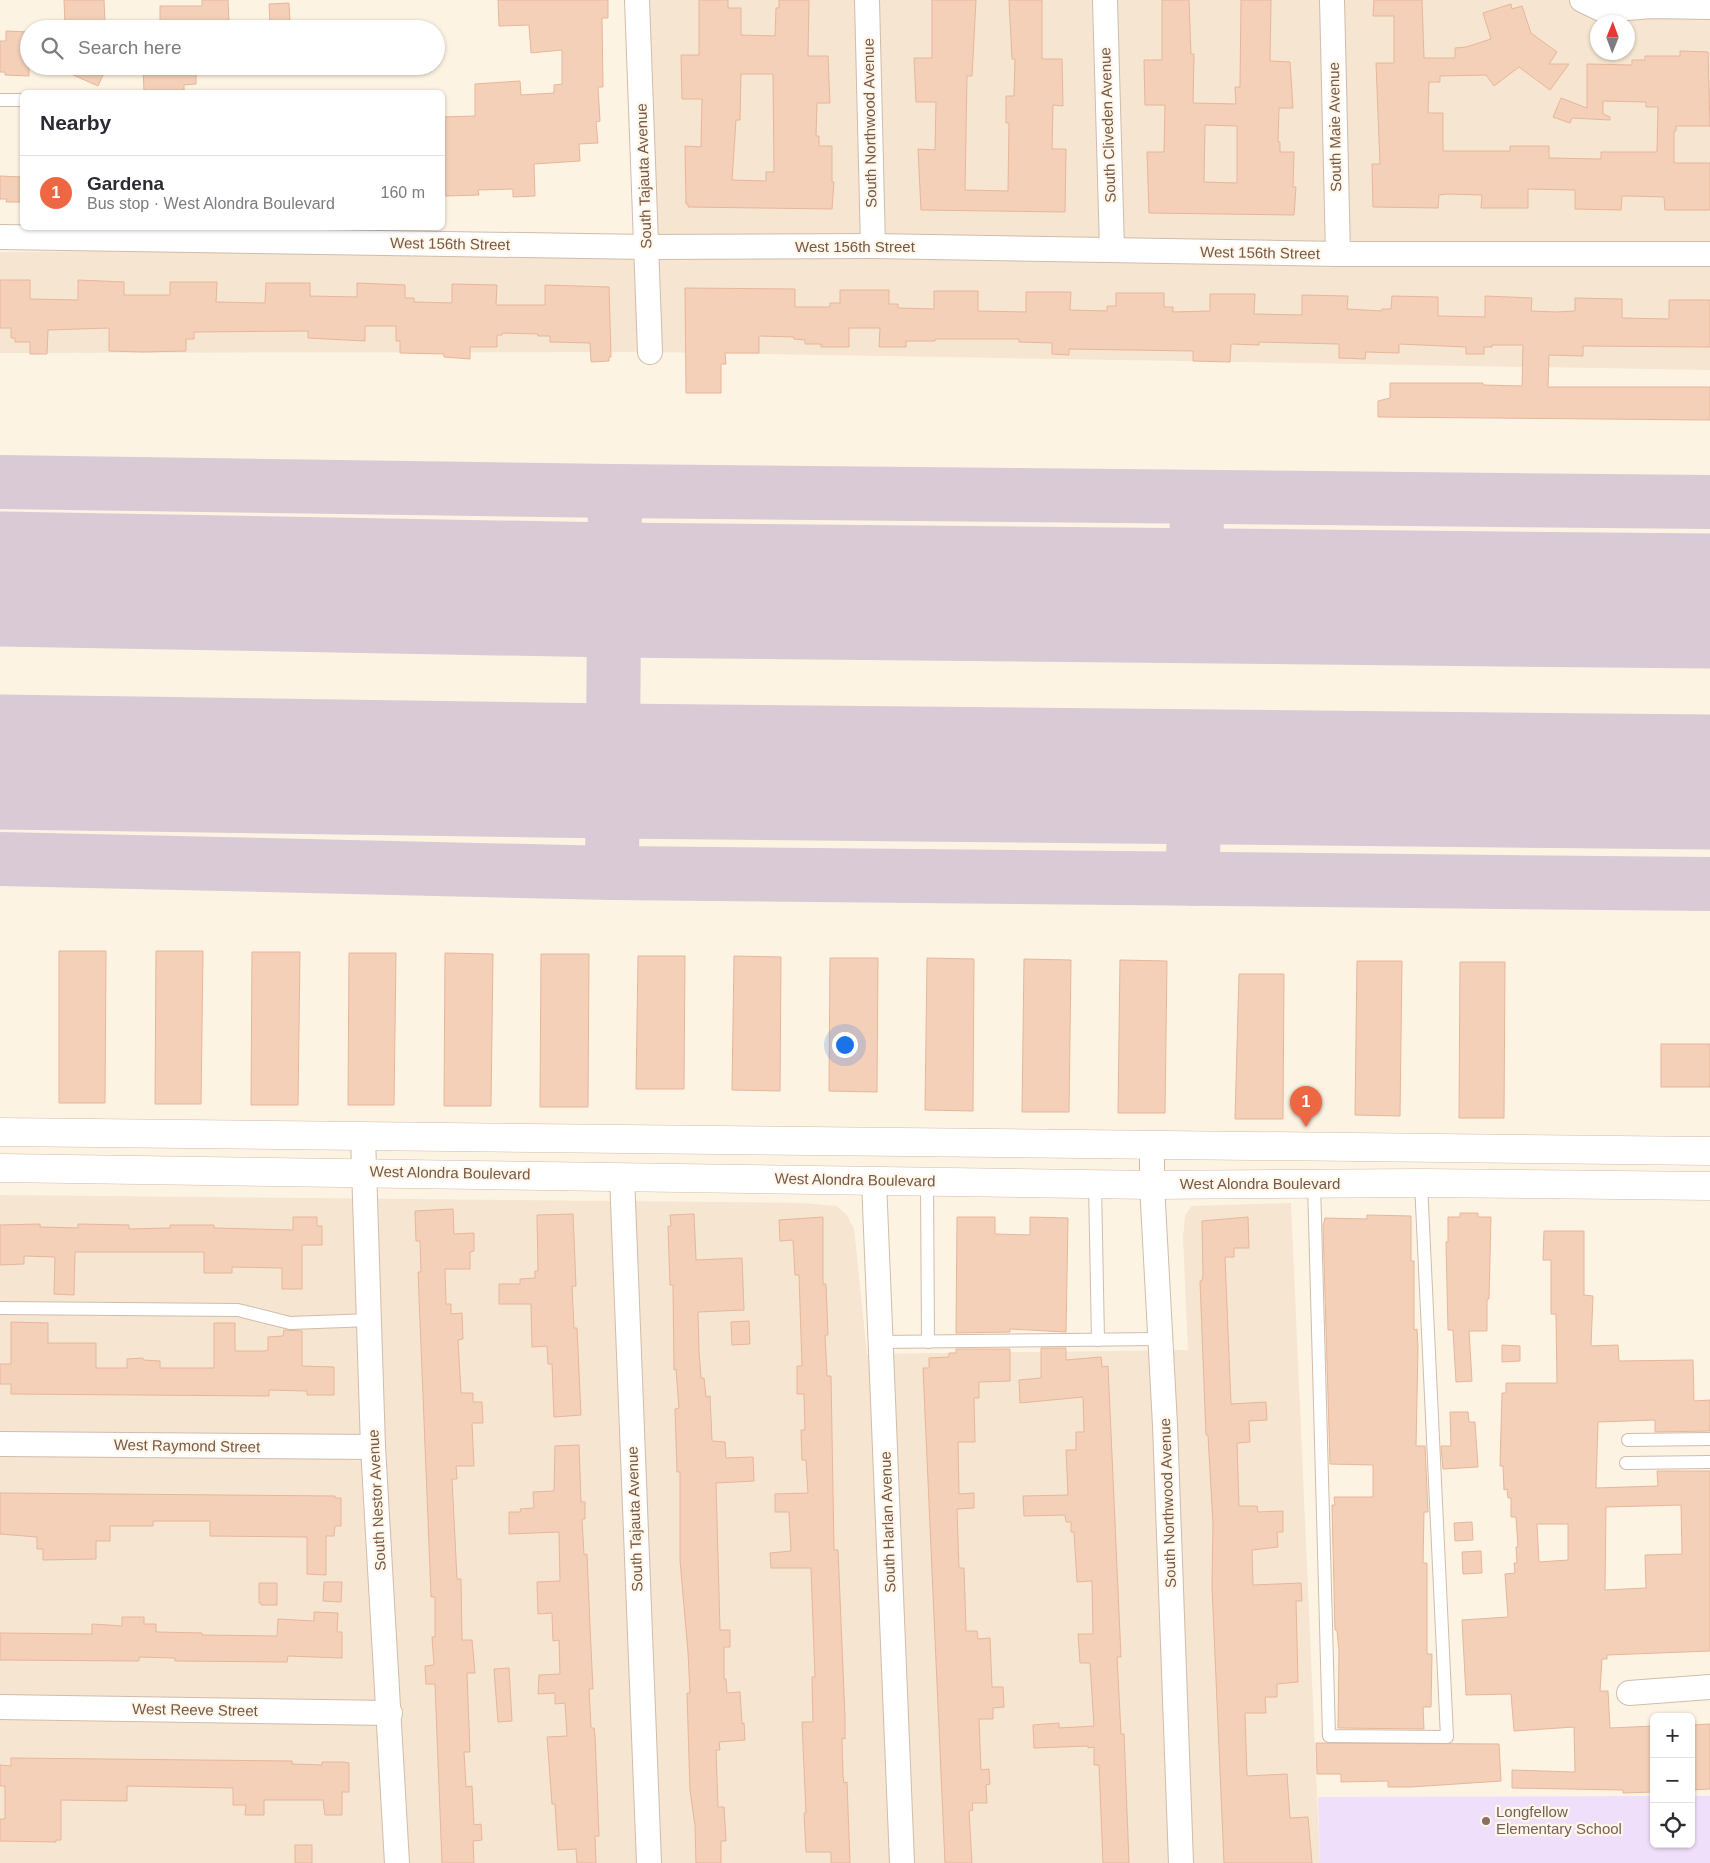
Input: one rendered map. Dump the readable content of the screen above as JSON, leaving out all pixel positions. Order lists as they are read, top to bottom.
{
  "streets": {
    "main road": ["West Alondra Boulevard"],
    "street": [
      "South Northwood Avenue",
      "South Cliveden Avenue",
      "South Maie Avenue",
      "South Tajauta Avenue",
      "West 156th Street",
      "West Raymond Street",
      "South Nestor Avenue",
      "South Harlan Avenue",
      "West Reeve Street"
    ]
  },
  "crossings": [
    ["South Northwood Avenue", "West 156th Street"],
    ["South Northwood Avenue", "West Alondra Boulevard"],
    ["South Cliveden Avenue", "West 156th Street"],
    ["South Maie Avenue", "West 156th Street"],
    ["South Tajauta Avenue", "West 156th Street"],
    ["South Tajauta Avenue", "West Alondra Boulevard"],
    ["West Alondra Boulevard", "South Nestor Avenue"],
    ["West Alondra Boulevard", "South Harlan Avenue"],
    ["West Raymond Street", "South Nestor Avenue"],
    ["South Nestor Avenue", "West Reeve Street"]
  ],
  "places": ["Longfellow Elementary School"],
  "north": "top",
  "page": {
    "search": "Search here",
    "heading": "Nearby",
    "list": [
      {
        "mark": "1",
        "name": "Gardena",
        "note": "Bus stop · West Alondra Boulevard",
        "value": "160 m"
      }
    ],
    "pins": "1",
    "map_buttons": ["+", "−"]
  }
}
